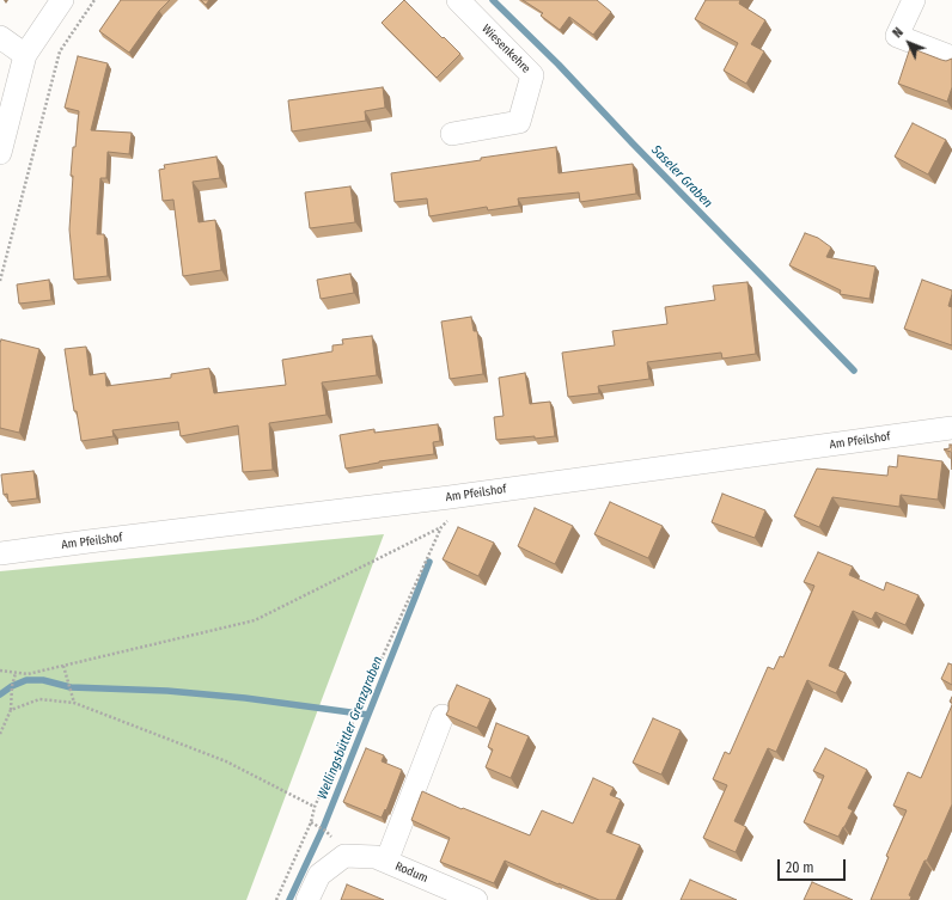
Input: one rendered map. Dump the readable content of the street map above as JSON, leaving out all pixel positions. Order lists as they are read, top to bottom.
{
  "streets": {
    "street": ["Wiesenkehre", "Am Pfeilshof", "Rodum"]
  },
  "water": ["Saseler Graben", "Wellingsbüttler Grenzgraben"],
  "scale_bar": "20 m",
  "north": "top left"
}
